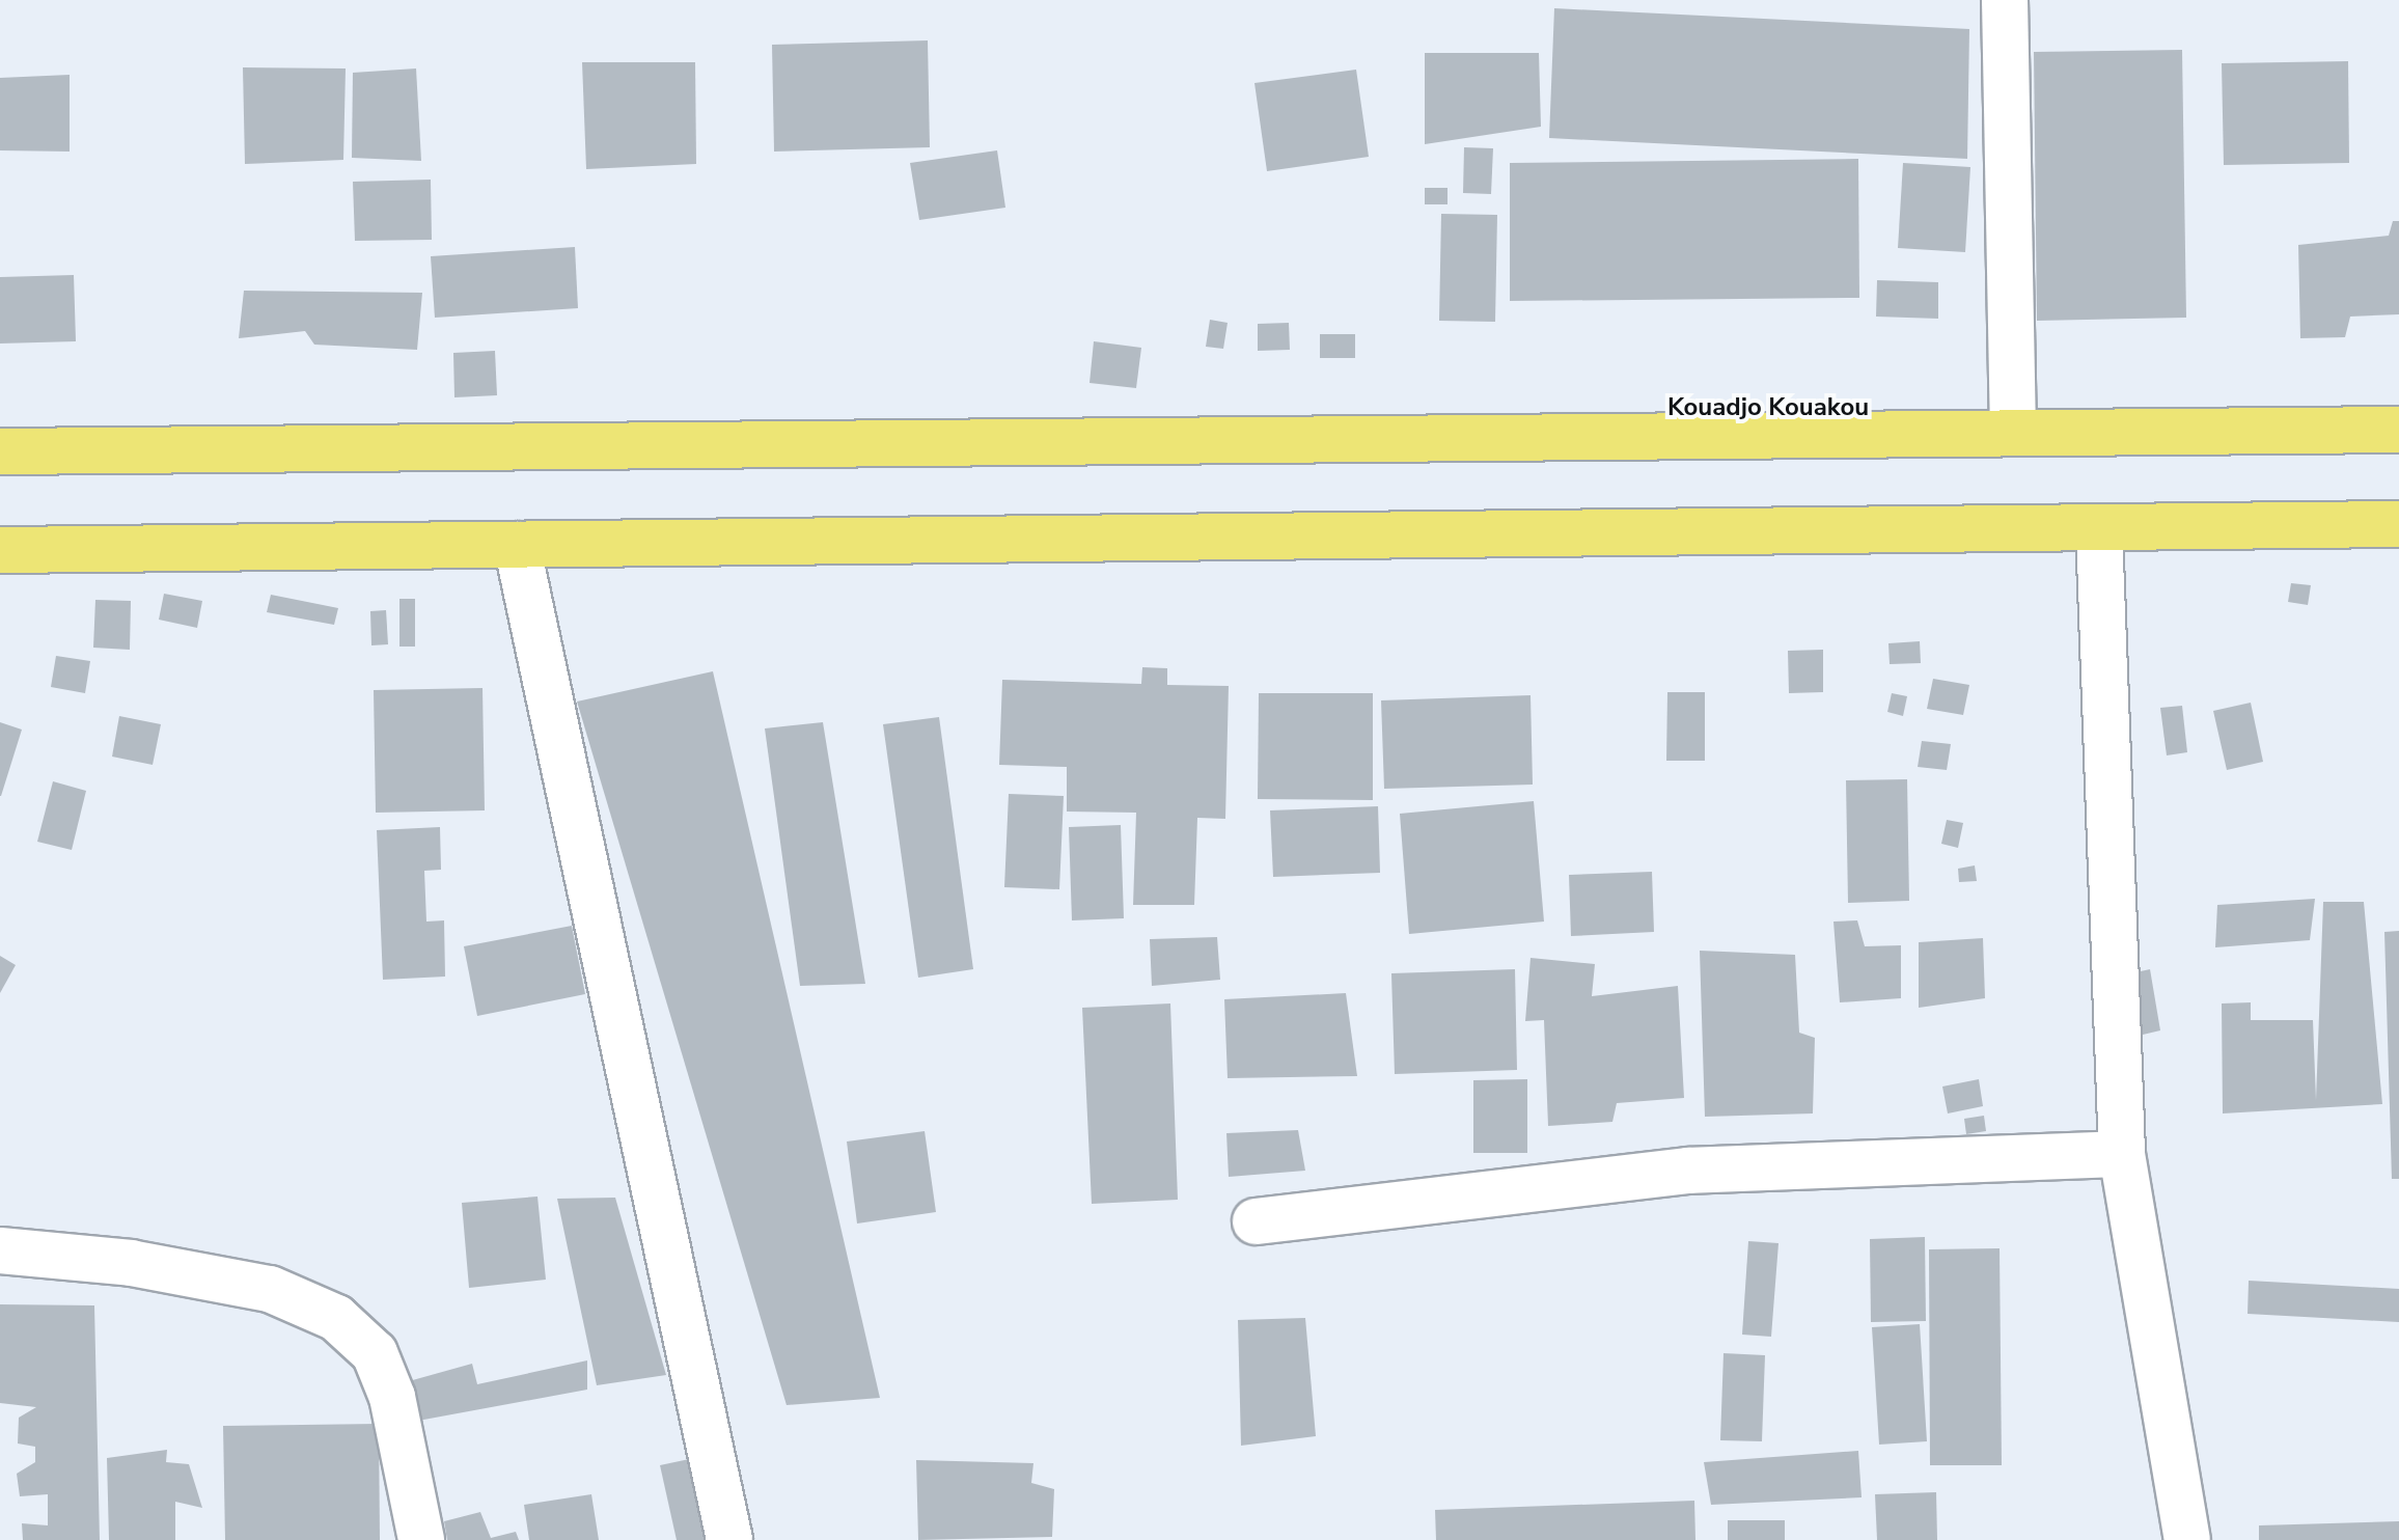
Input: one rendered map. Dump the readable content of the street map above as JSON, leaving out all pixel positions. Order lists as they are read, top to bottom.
{
  "districts": ["Kouadjo Kouakou"]
}
